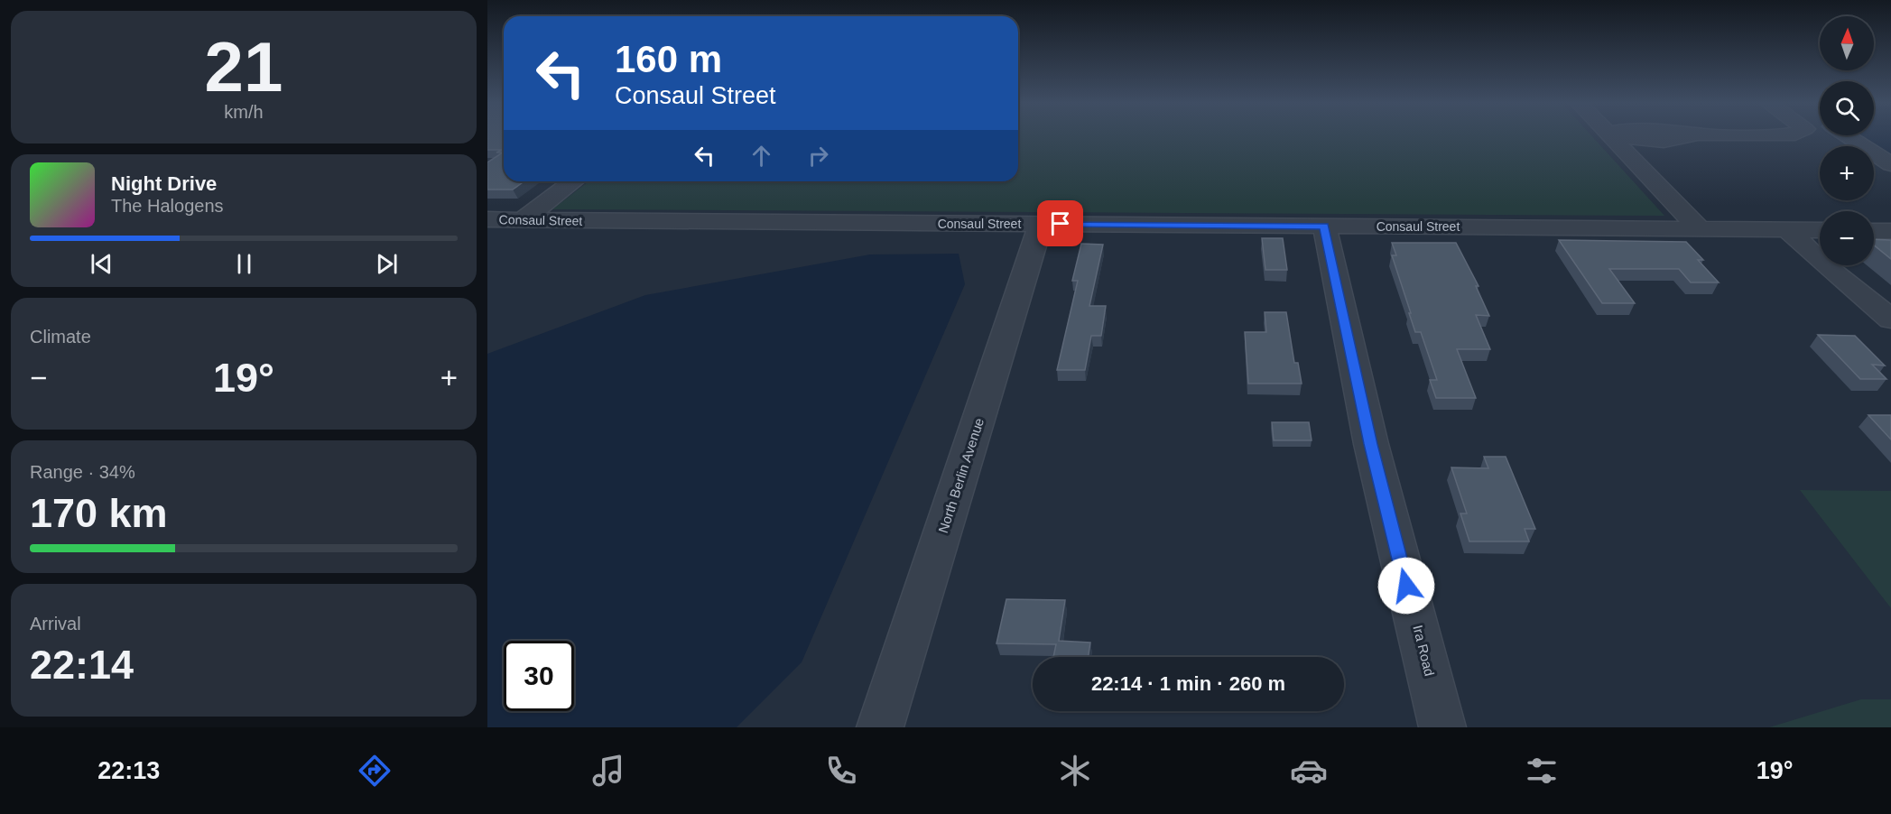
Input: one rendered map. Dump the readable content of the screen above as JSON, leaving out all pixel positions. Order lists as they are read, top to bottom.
{
  "streets": {
    "street": ["Consaul Street", "North Berlin Avenue", "Ira Road"]
  },
  "crossings": [
    ["Consaul Street", "North Berlin Avenue"],
    ["Consaul Street", "Ira Road"]
  ],
  "north": "top",
  "page": {
    "tile": [
      ["21", "km/h"],
      "Climate",
      ["Range · 34%", "170 km"],
      ["Arrival", "22:14"]
    ],
    "map_buttons": ["+", "−"],
    "turn": ["160 m", "Consaul Street"],
    "song": ["Night Drive", "The Halogens"],
    "heat": ["−", "19°", "+"],
    "limit": "30",
    "trip": "22:14 · 1 min · 260 m",
    "tabs": ["22:13", "19°"]
  }
}
